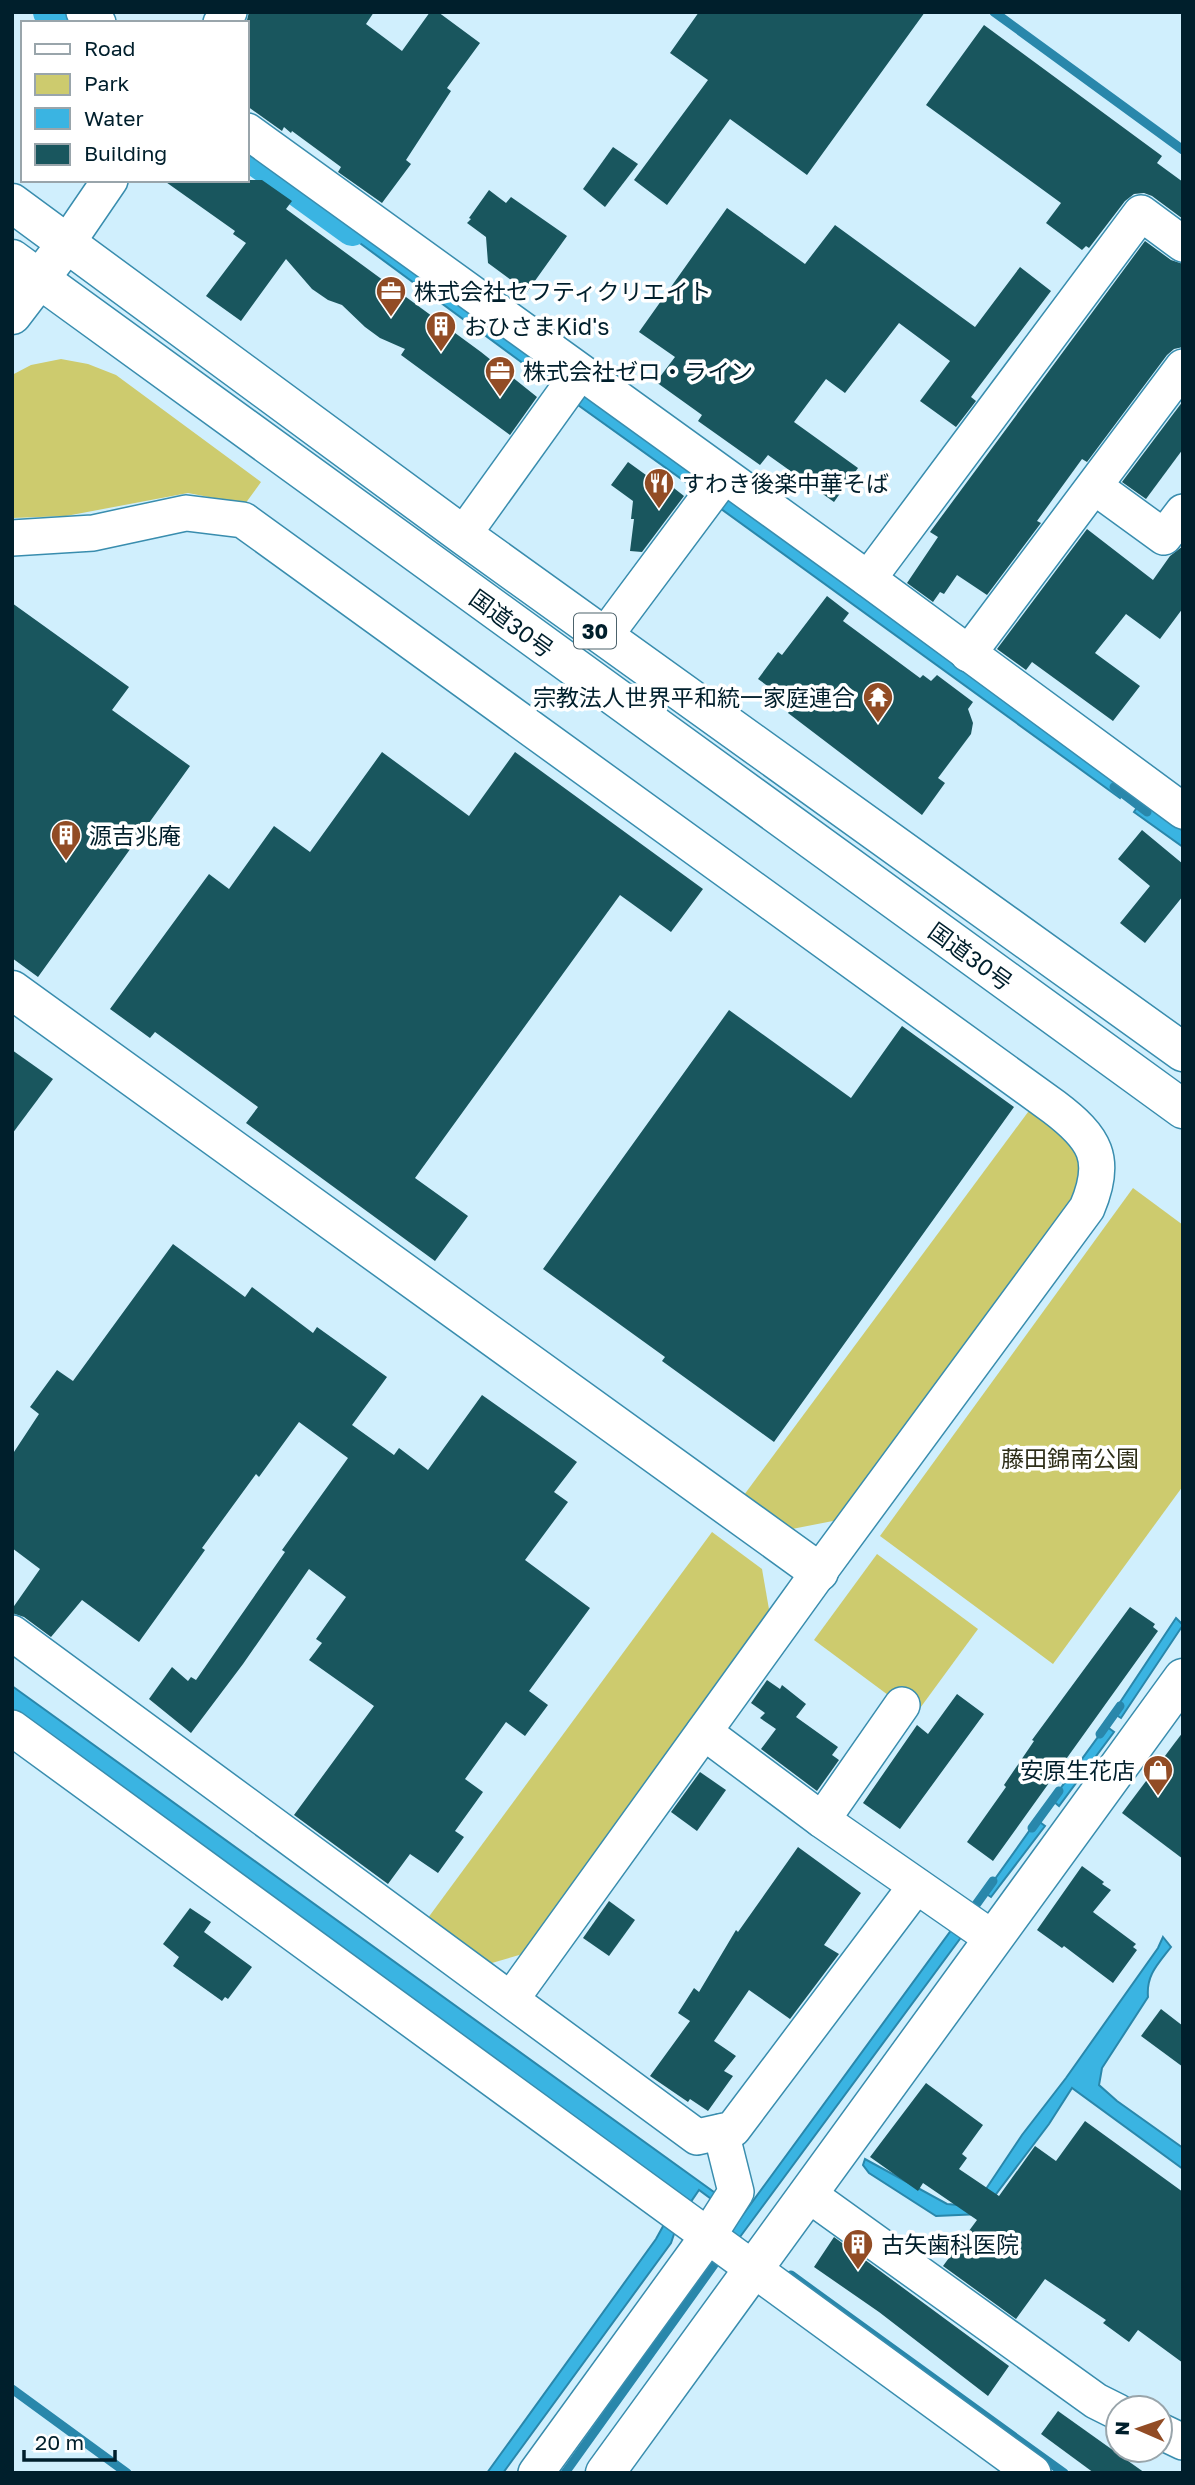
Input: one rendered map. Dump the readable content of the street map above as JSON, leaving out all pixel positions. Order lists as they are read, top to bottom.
{
  "streets": {
    "main road": ["国道30号", "30"]
  },
  "parks": ["藤田錦南公園"],
  "places": {
    "office": ["株式会社セフティクリエイト", "株式会社ゼロ・ライン"],
    "building": ["おひさまKid's", "源吉兆庵", "古矢歯科医院"],
    "restaurant": ["すわき後楽中華そば"],
    "temple": ["宗教法人世界平和統一家庭連合"],
    "shop": ["安原生花店"]
  },
  "legend": [
    "Road",
    "Park",
    "Water",
    "Building"
  ],
  "scale_bar": "20 m",
  "north": "left"
}
